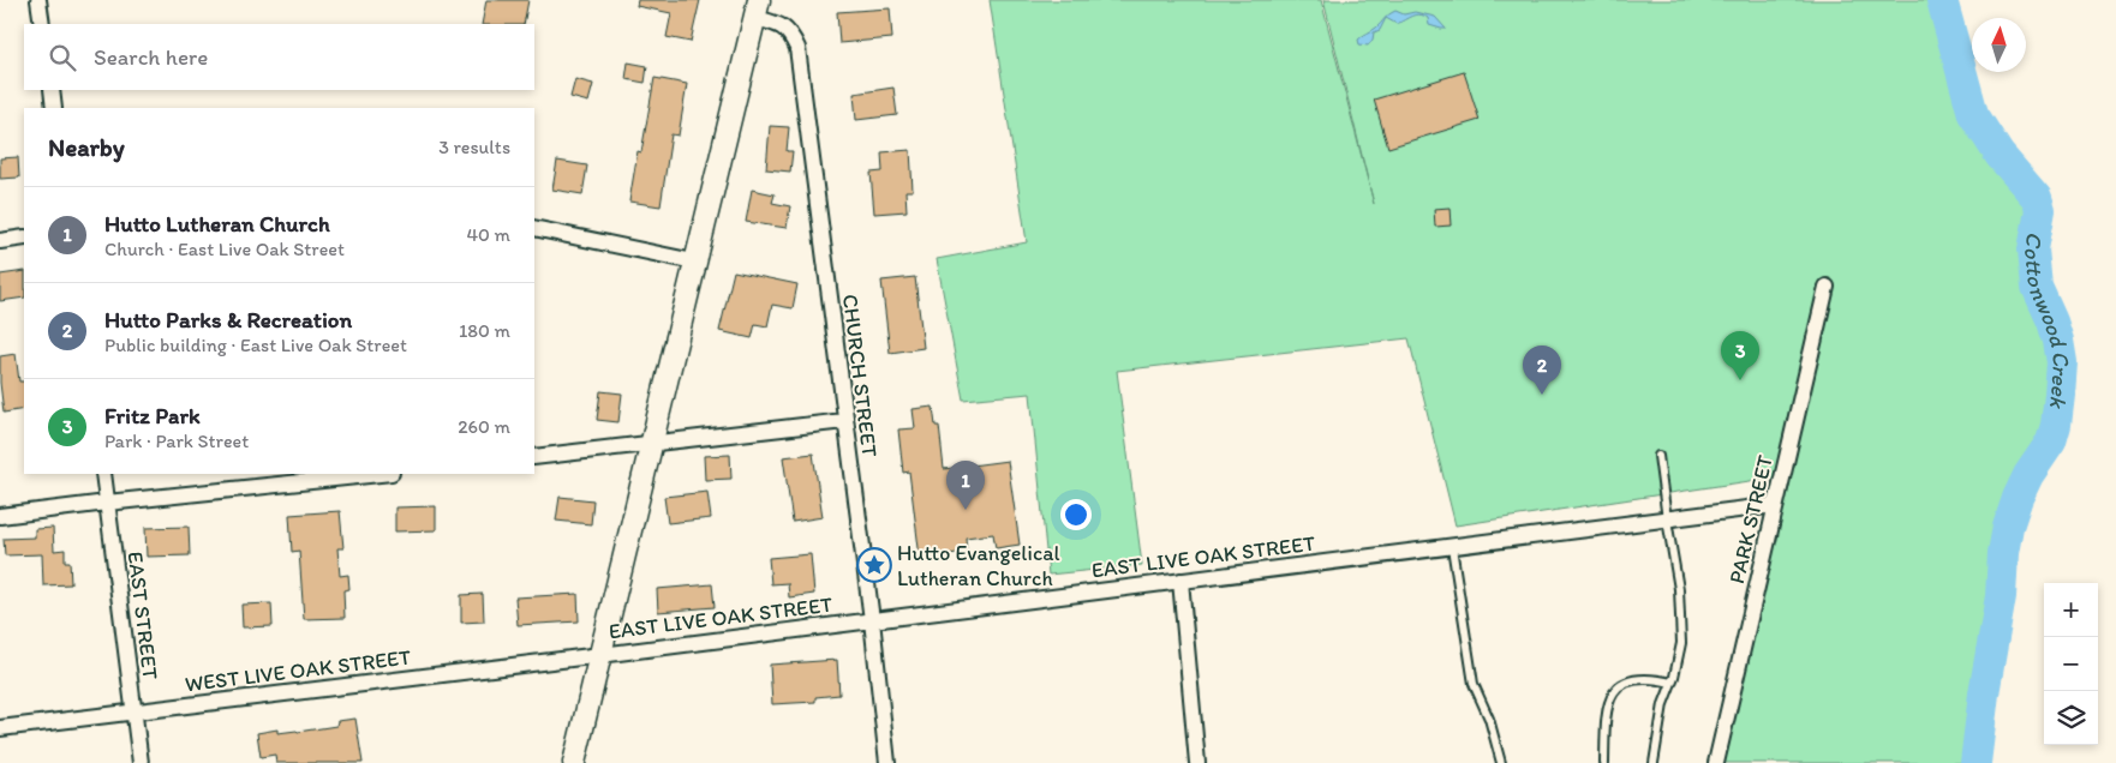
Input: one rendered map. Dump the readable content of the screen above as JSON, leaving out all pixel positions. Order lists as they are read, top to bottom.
{
  "streets": {
    "street": [
      "CHURCH STREET",
      "PARK STREET",
      "EAST LIVE OAK STREET",
      "EAST STREET",
      "WEST LIVE OAK STREET"
    ]
  },
  "crossings": [
    ["CHURCH STREET", "EAST LIVE OAK STREET"],
    ["PARK STREET", "EAST LIVE OAK STREET"],
    ["EAST LIVE OAK STREET", "WEST LIVE OAK STREET"],
    ["EAST STREET", "WEST LIVE OAK STREET"]
  ],
  "water": ["Cottonwood Creek"],
  "places": {
    "place": ["Hutto Evangelical Lutheran Church"]
  },
  "north": "top",
  "page": {
    "search": "Search here",
    "heading": ["Nearby", "3 results"],
    "list": [
      {
        "mark": "1",
        "name": "Hutto Lutheran Church",
        "note": "Church · East Live Oak Street",
        "value": "40 m"
      },
      {
        "mark": "2",
        "name": "Hutto Parks & Recreation",
        "note": "Public building · East Live Oak Street",
        "value": "180 m"
      },
      {
        "mark": "3",
        "name": "Fritz Park",
        "note": "Park · Park Street",
        "value": "260 m"
      }
    ],
    "pins": ["3", "2", "1"],
    "map_buttons": ["+", "−"]
  }
}
